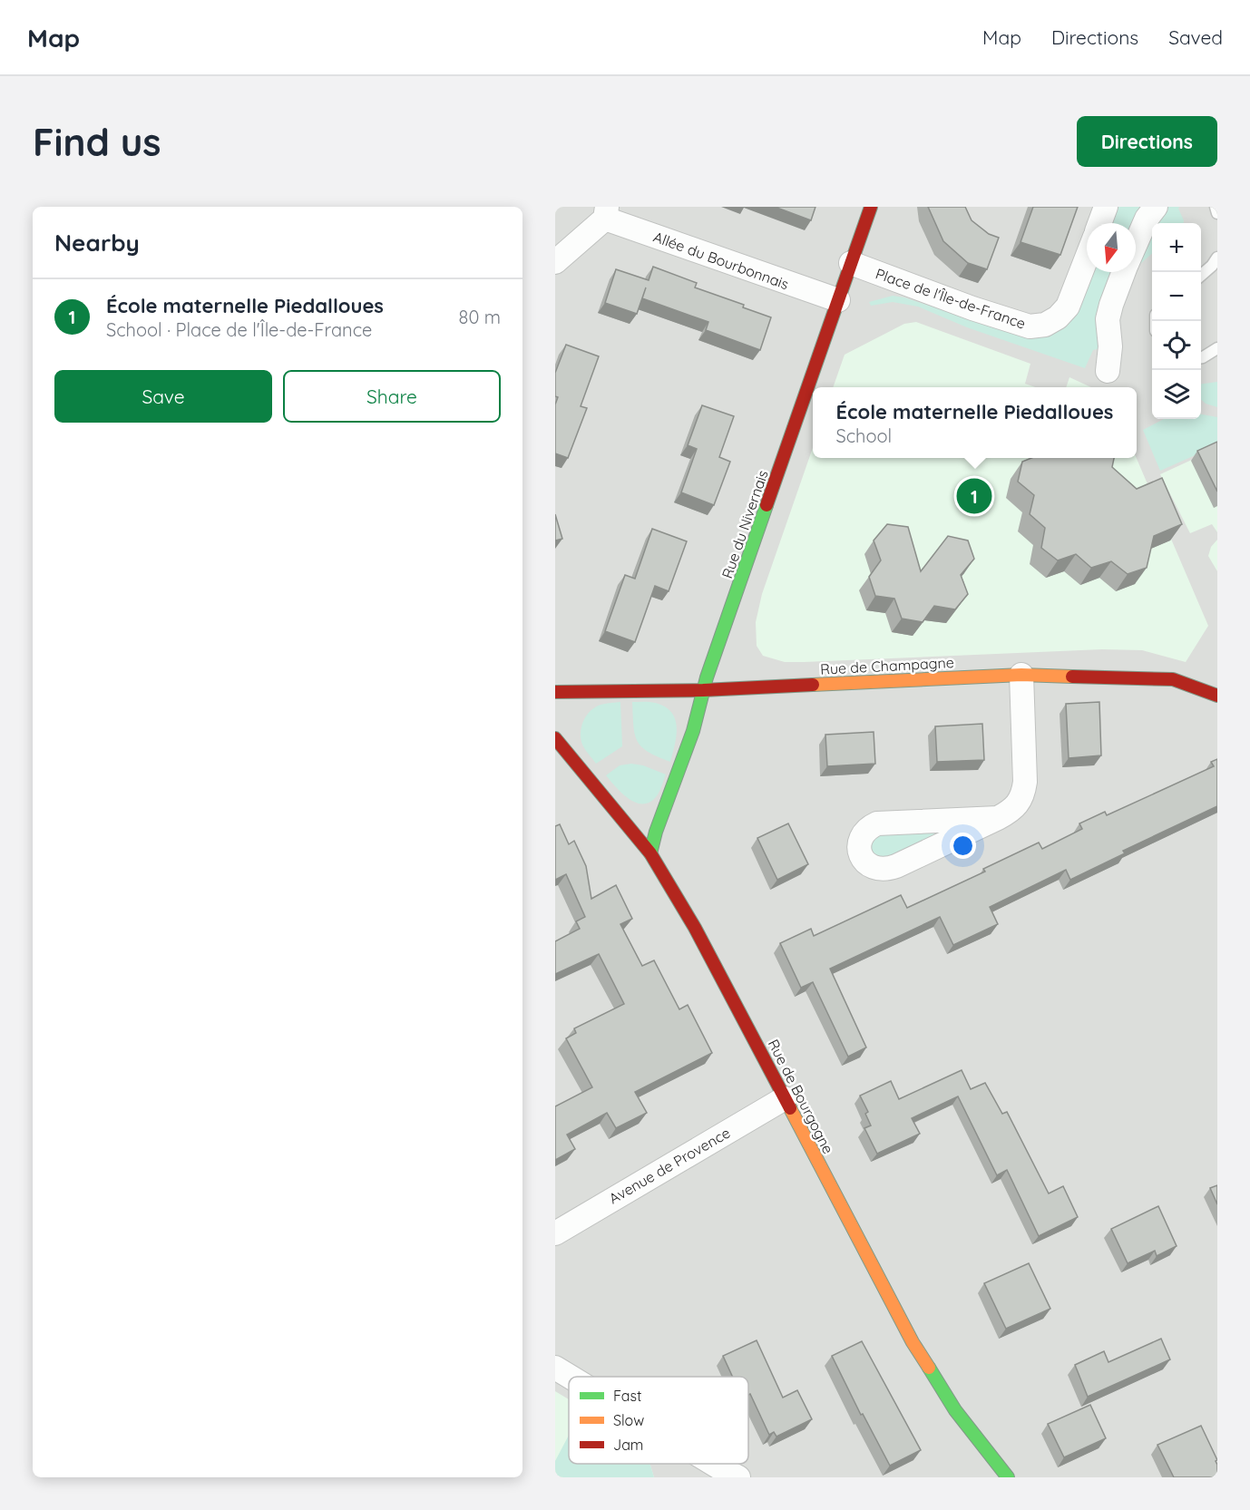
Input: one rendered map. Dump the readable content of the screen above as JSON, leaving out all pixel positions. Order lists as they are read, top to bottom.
{
  "streets": {
    "street": [
      "Allée du Bourbonnais",
      "Place de l'Île-de-France",
      "Rue du Nivernais",
      "Rue de Champagne",
      "Rue de Bourgogne",
      "Avenue de Provence"
    ]
  },
  "crossings": [
    ["Allée du Bourbonnais", "Rue du Nivernais"],
    ["Place de l'Île-de-France", "Rue du Nivernais"],
    ["Rue du Nivernais", "Rue de Champagne"],
    ["Rue du Nivernais", "Rue de Bourgogne"],
    ["Rue de Bourgogne", "Avenue de Provence"]
  ],
  "legend": ["Fast", "Slow", "Jam"],
  "north": "bottom",
  "page": {
    "header": "Map",
    "nav": ["Map", "Directions", "Saved"],
    "buttons": [
      "Directions",
      ["Save", "Share"]
    ],
    "title": "Find us",
    "heading": "Nearby",
    "map_buttons": ["+", "−"],
    "list": [
      {
        "mark": "1",
        "name": "École maternelle Piedalloues",
        "note": "School · Place de l'Île-de-France",
        "value": "80 m"
      }
    ],
    "popup": ["École maternelle Piedalloues", "School"],
    "pins": "1"
  }
}
